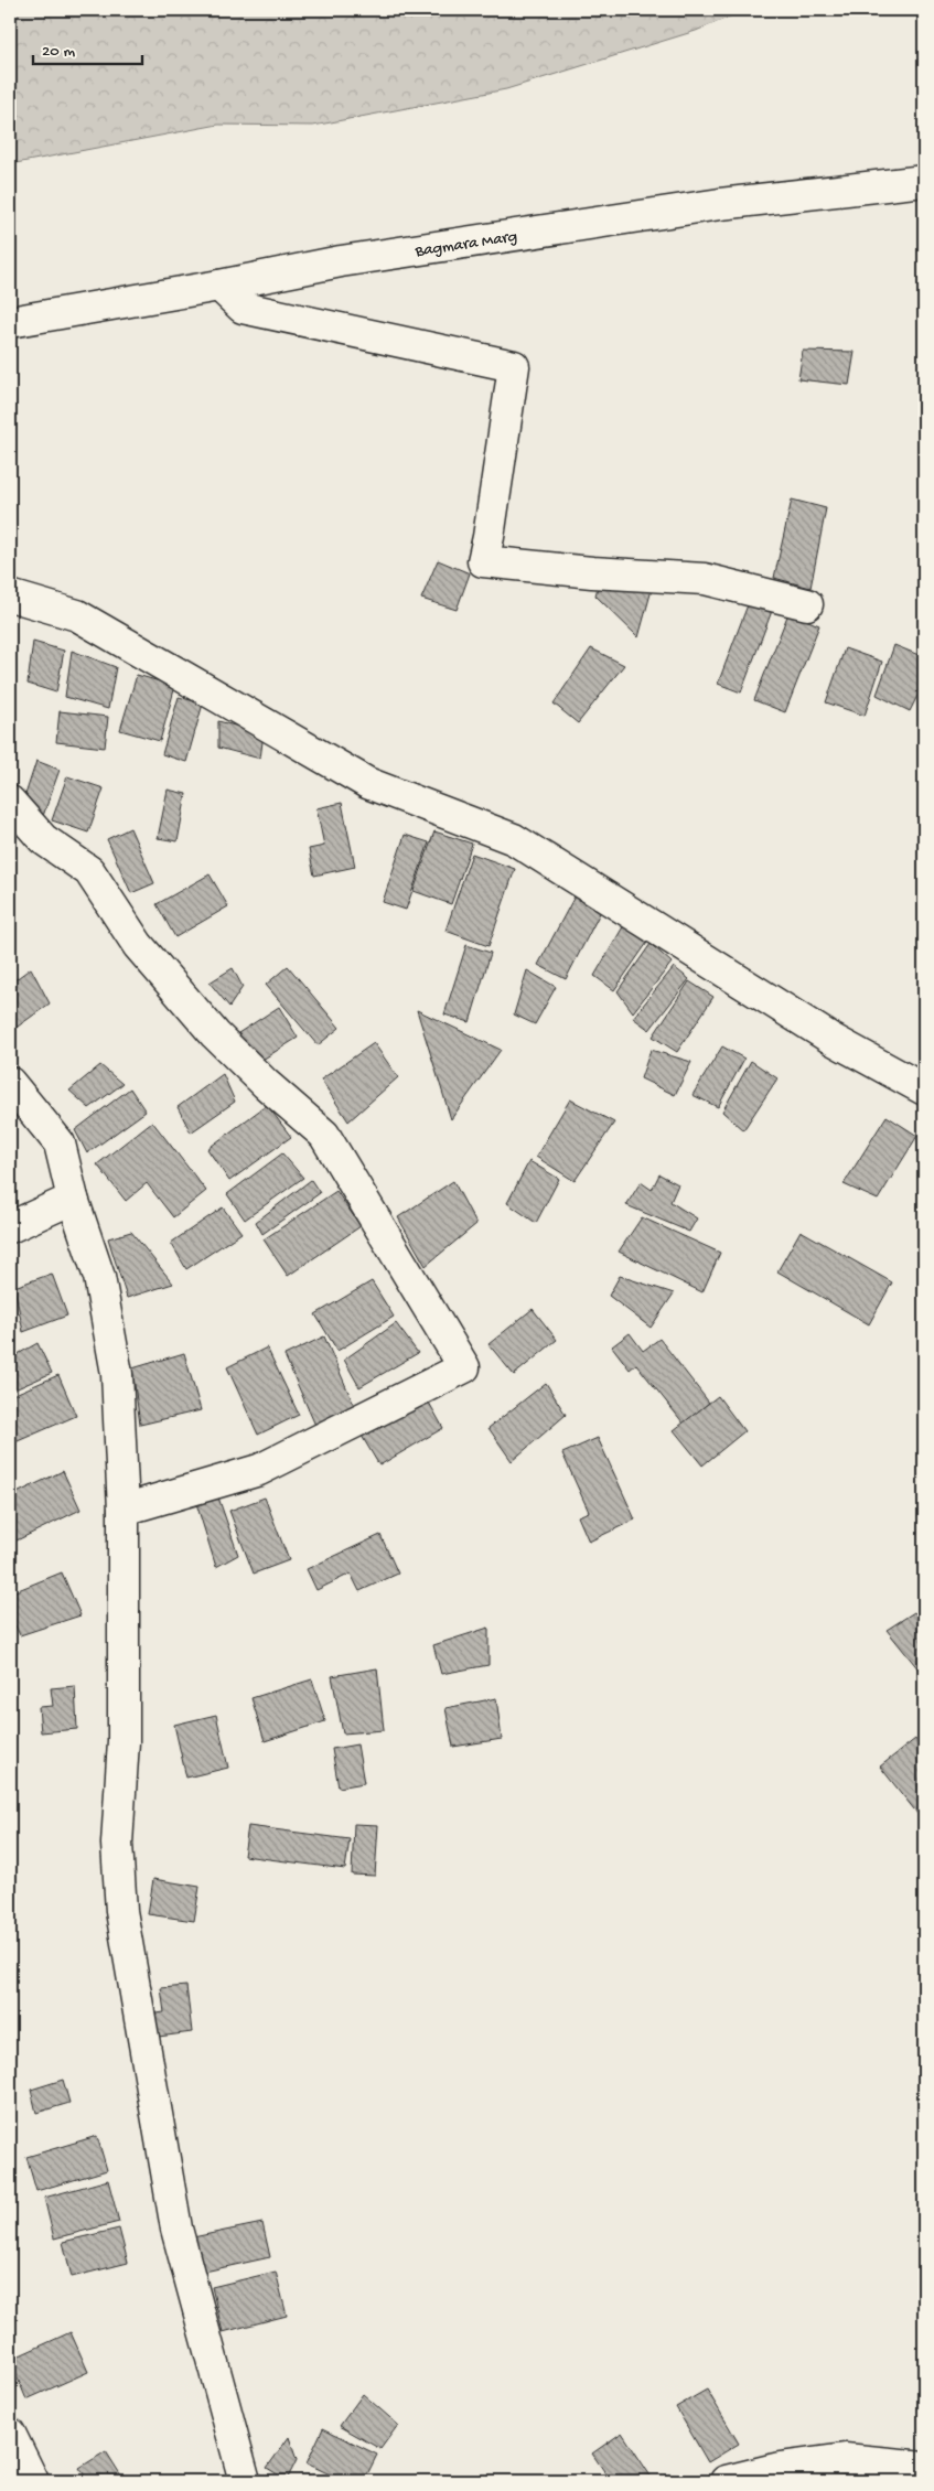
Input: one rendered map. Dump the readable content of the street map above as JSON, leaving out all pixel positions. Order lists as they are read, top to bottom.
{
  "streets": {
    "street": ["Bagmara Marg"]
  },
  "scale_bar": "20 m"
}
